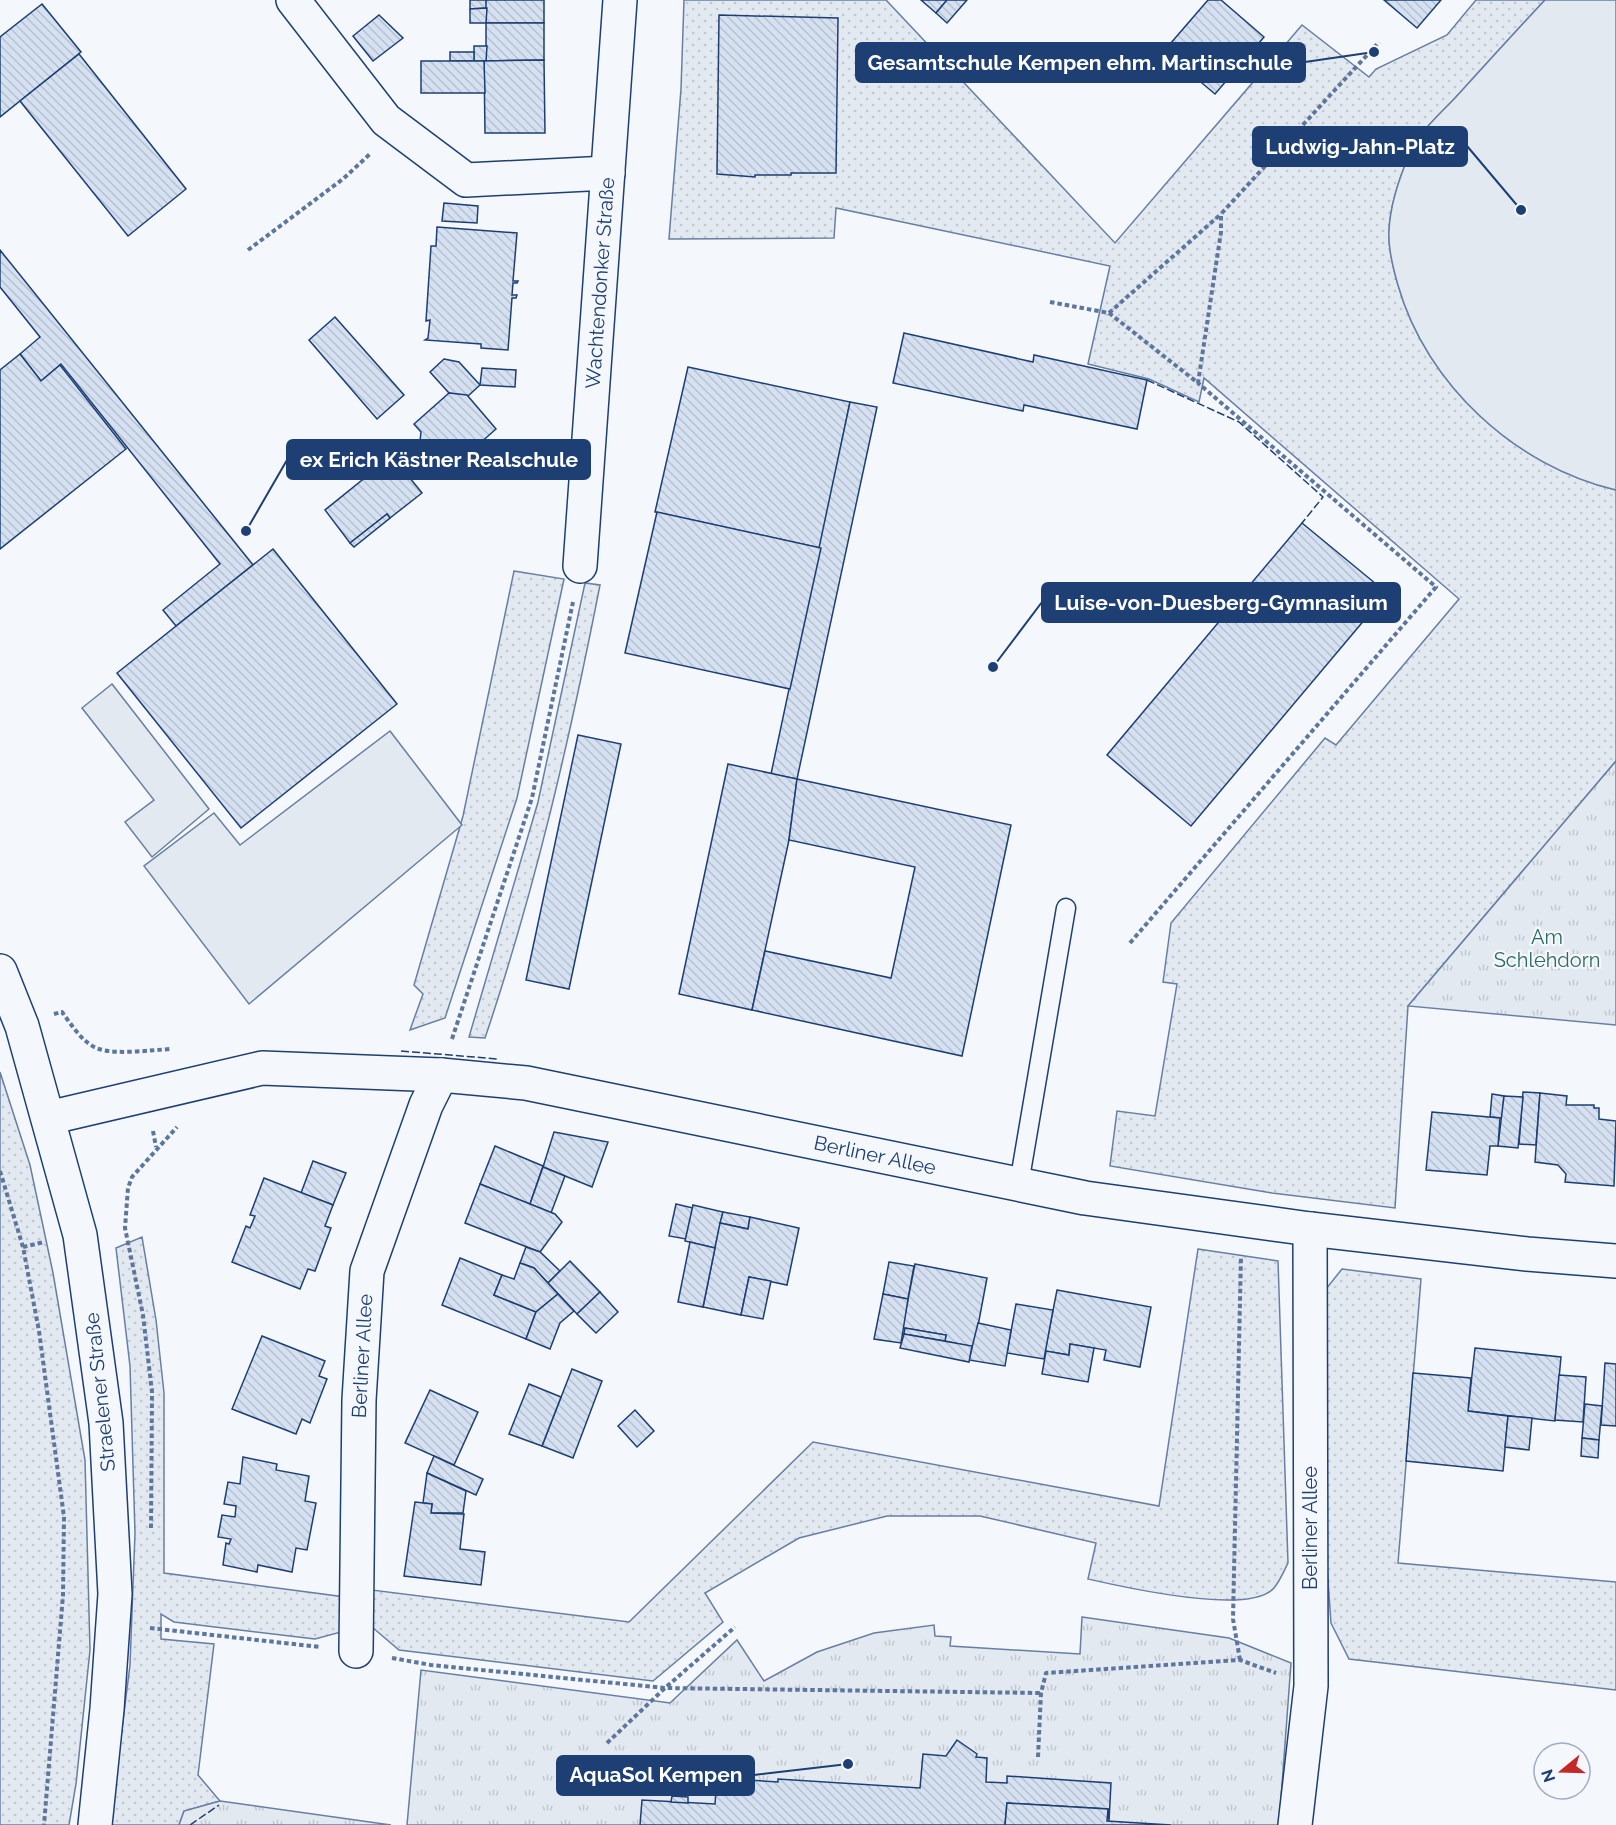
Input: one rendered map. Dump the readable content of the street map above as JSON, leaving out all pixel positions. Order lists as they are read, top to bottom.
{
  "streets": {
    "street": ["Wachtendonker Straße", "Berliner Allee", "Straelener Straße"]
  },
  "crossings": [
    ["Berliner Allee", "Straelener Straße"]
  ],
  "parks": ["Am Schlehdorn"],
  "places": [
    "Gesamtschule Kempen ehm. Martinschule",
    "Ludwig-Jahn-Platz",
    "ex Erich Kästner Realschule",
    "Luise-von-Duesberg-Gymnasium",
    "AquaSol Kempen"
  ],
  "north": "left"
}
